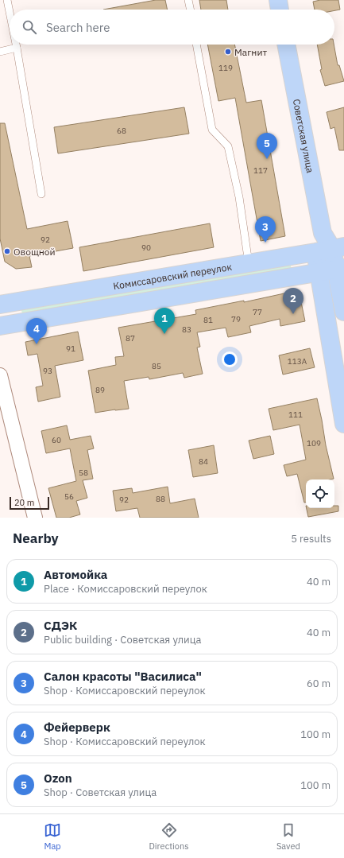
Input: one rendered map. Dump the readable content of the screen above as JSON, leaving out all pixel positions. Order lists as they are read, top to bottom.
{
  "streets": {
    "main road": ["Советская улица", "Комиссаровский переулок"]
  },
  "crossings": [
    ["Советская улица", "Комиссаровский переулок"]
  ],
  "places": ["Магнит", "Овощной"],
  "house_numbers": [
    "119",
    "68",
    "117",
    "92",
    "90",
    "77",
    "79",
    "81",
    "83",
    "87",
    "91",
    "113А",
    "85",
    "93",
    "89",
    "111",
    "60",
    "109",
    "84",
    "58",
    "56",
    "88",
    "92"
  ],
  "scale_bar": "20 m",
  "page": {
    "search": "Search here",
    "pins": [
      "5",
      "3",
      "2",
      "1",
      "4"
    ],
    "scale": "20 m",
    "heading": ["Nearby", "5 results"],
    "list": [
      {
        "mark": "1",
        "name": "Автомойка",
        "note": "Place · Комиссаровский переулок",
        "value": "40 m"
      },
      {
        "mark": "2",
        "name": "СДЭК",
        "note": "Public building · Советская улица",
        "value": "40 m"
      },
      {
        "mark": "3",
        "name": "Салон красоты \"Василиса\"",
        "note": "Shop · Комиссаровский переулок",
        "value": "60 m"
      },
      {
        "mark": "4",
        "name": "Фейерверк",
        "note": "Shop · Комиссаровский переулок",
        "value": "100 m"
      },
      {
        "mark": "5",
        "name": "Ozon",
        "note": "Shop · Советская улица",
        "value": "100 m"
      }
    ],
    "nav": ["Map", "Directions", "Saved"]
  }
}
